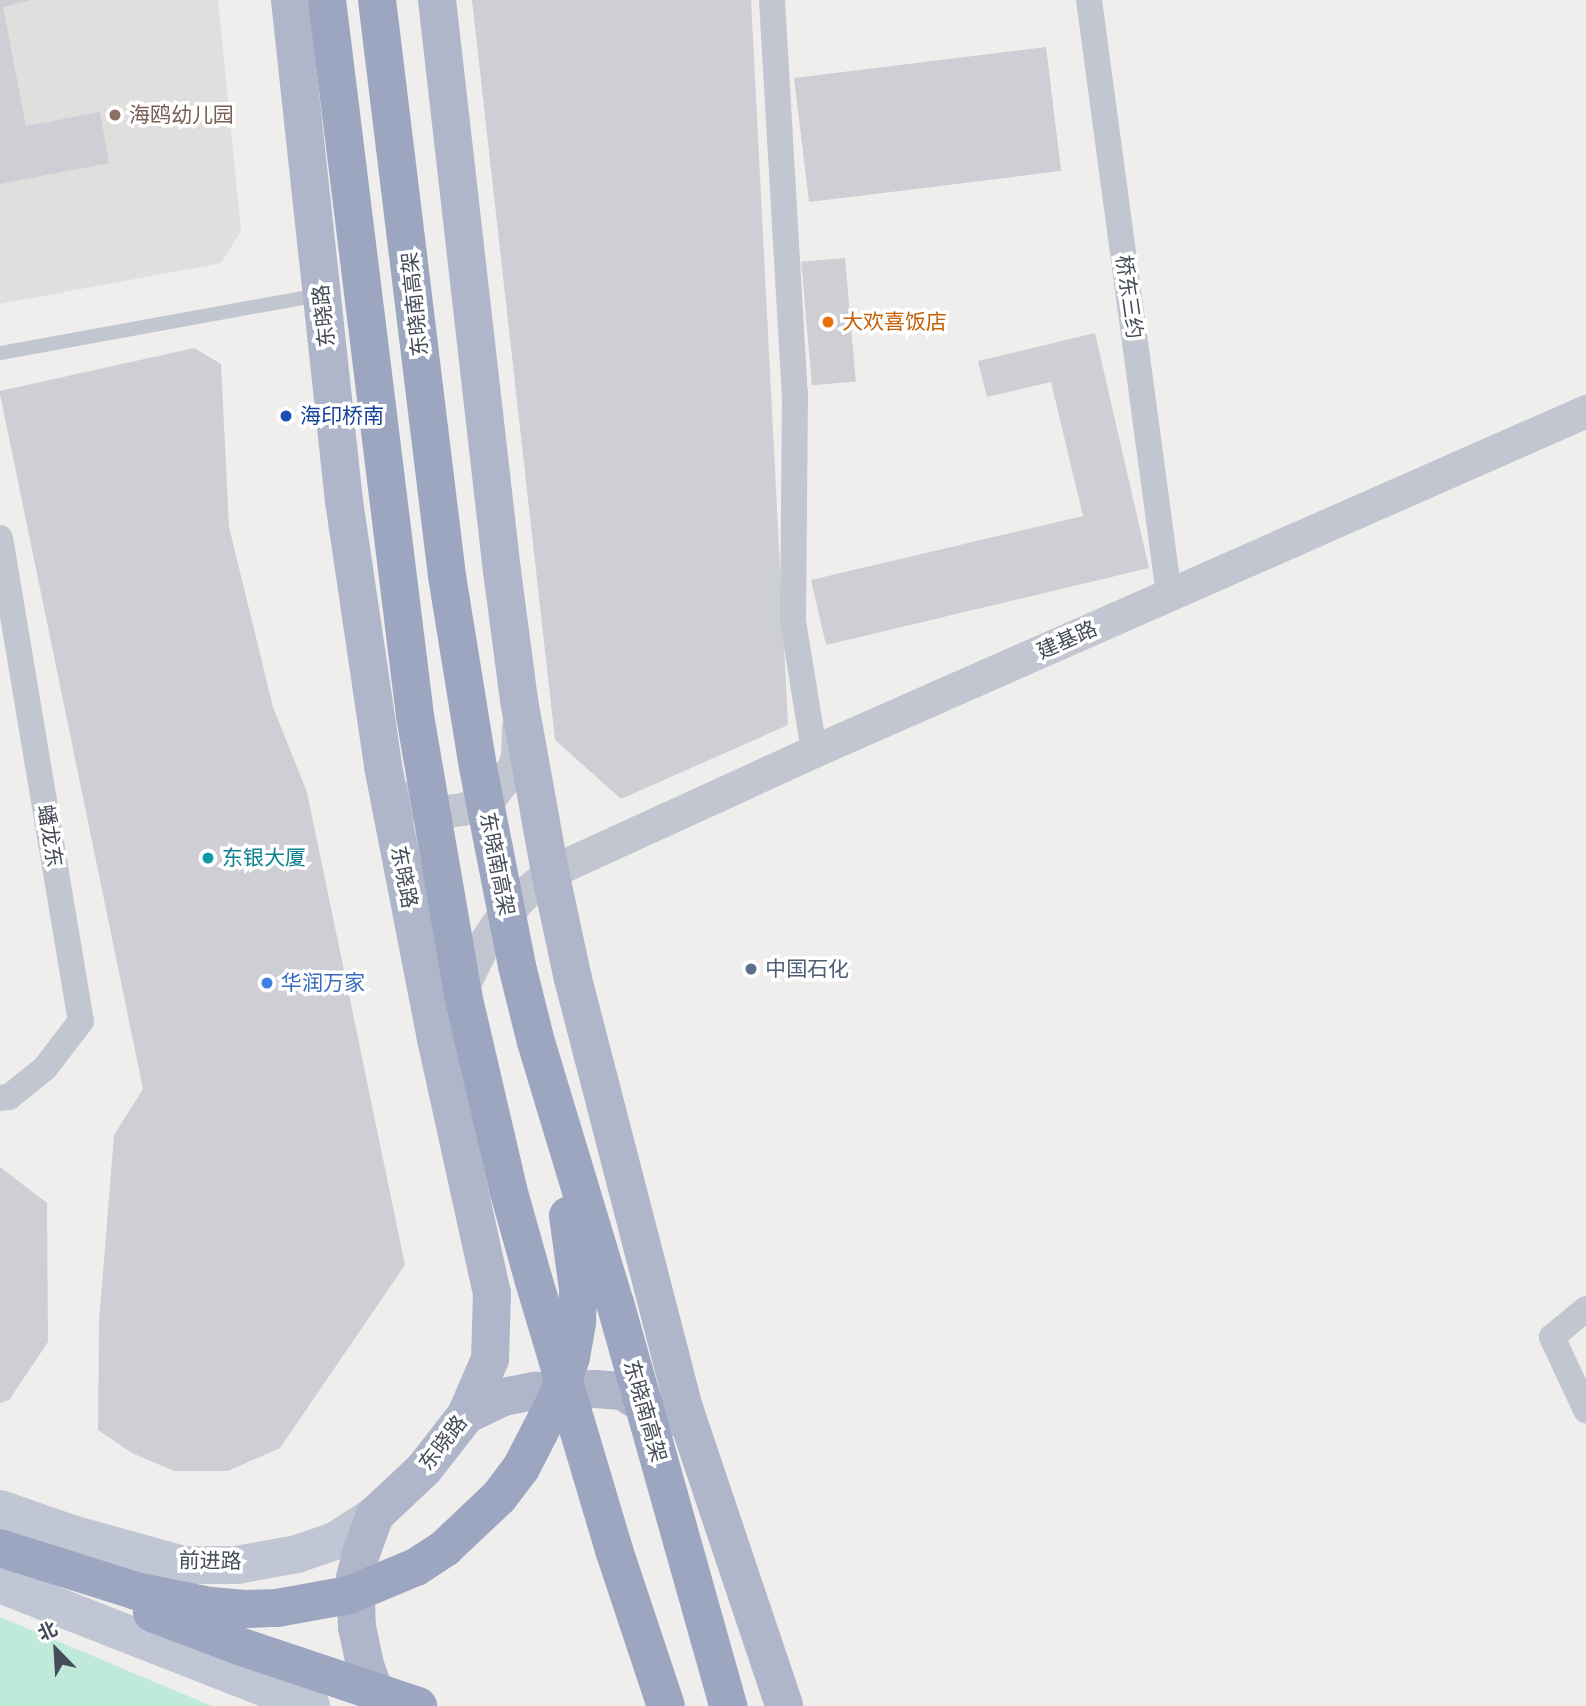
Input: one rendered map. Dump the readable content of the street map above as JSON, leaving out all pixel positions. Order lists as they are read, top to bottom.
{
  "streets": {
    "highway": ["东晓南高架"],
    "main road": ["东晓路", "前进路"],
    "street": ["桥东三约", "建基路", "蟠龙东"]
  },
  "crossings": [
    ["桥东三约", "建基路"],
    ["东晓路", "建基路"],
    ["东晓路", "前进路"]
  ],
  "places": [
    "海鸥幼儿园",
    "大欢喜饭店",
    "海印桥南",
    "东银大厦",
    "中国石化",
    "华润万家"
  ],
  "north": "top left"
}
